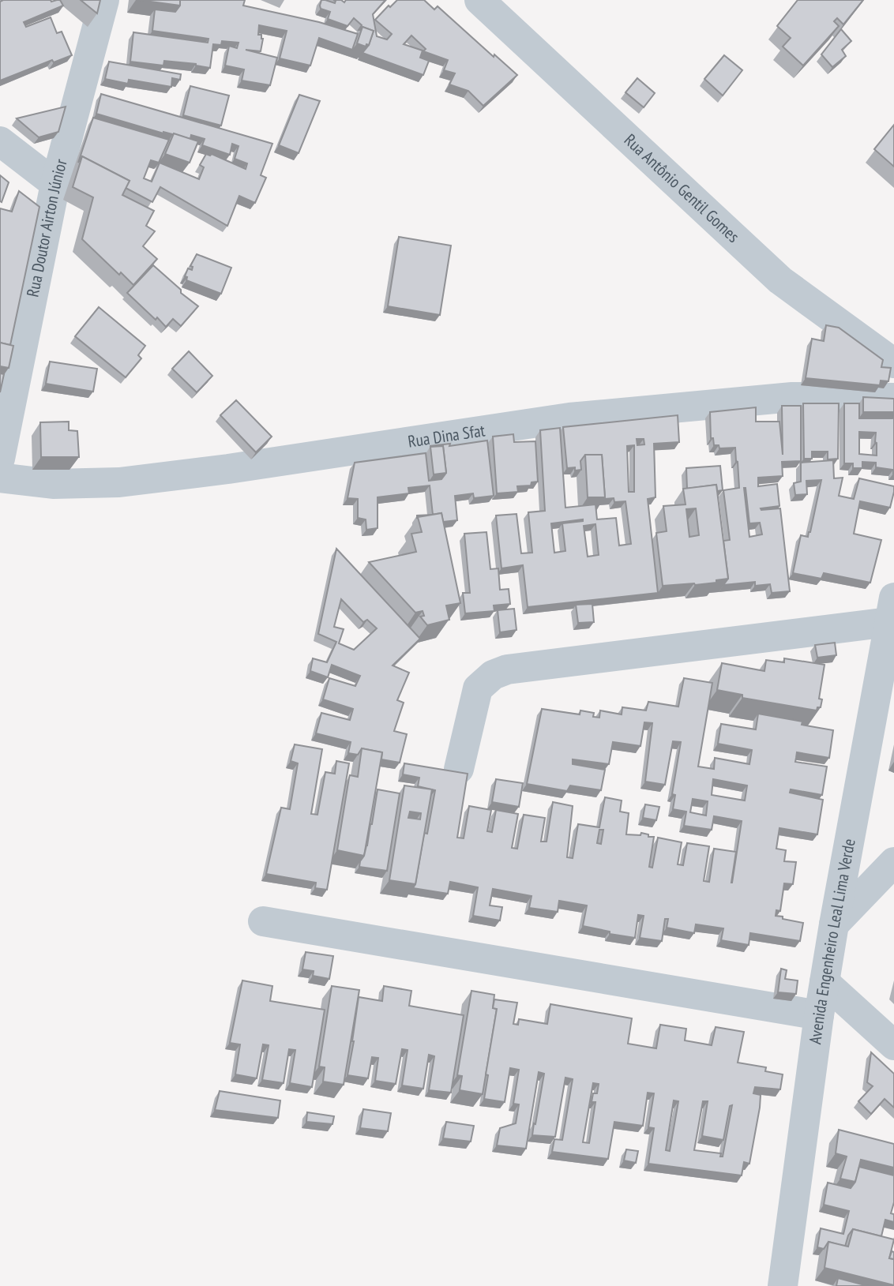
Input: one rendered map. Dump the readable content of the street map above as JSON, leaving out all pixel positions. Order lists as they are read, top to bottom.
{
  "streets": {
    "street": [
      "Rua Antônio Gentil Gomes",
      "Rua Doutor Airton Júnior",
      "Rua Dina Sfat",
      "Avenida Engenheiro Leal Lima Verde"
    ]
  }
}
